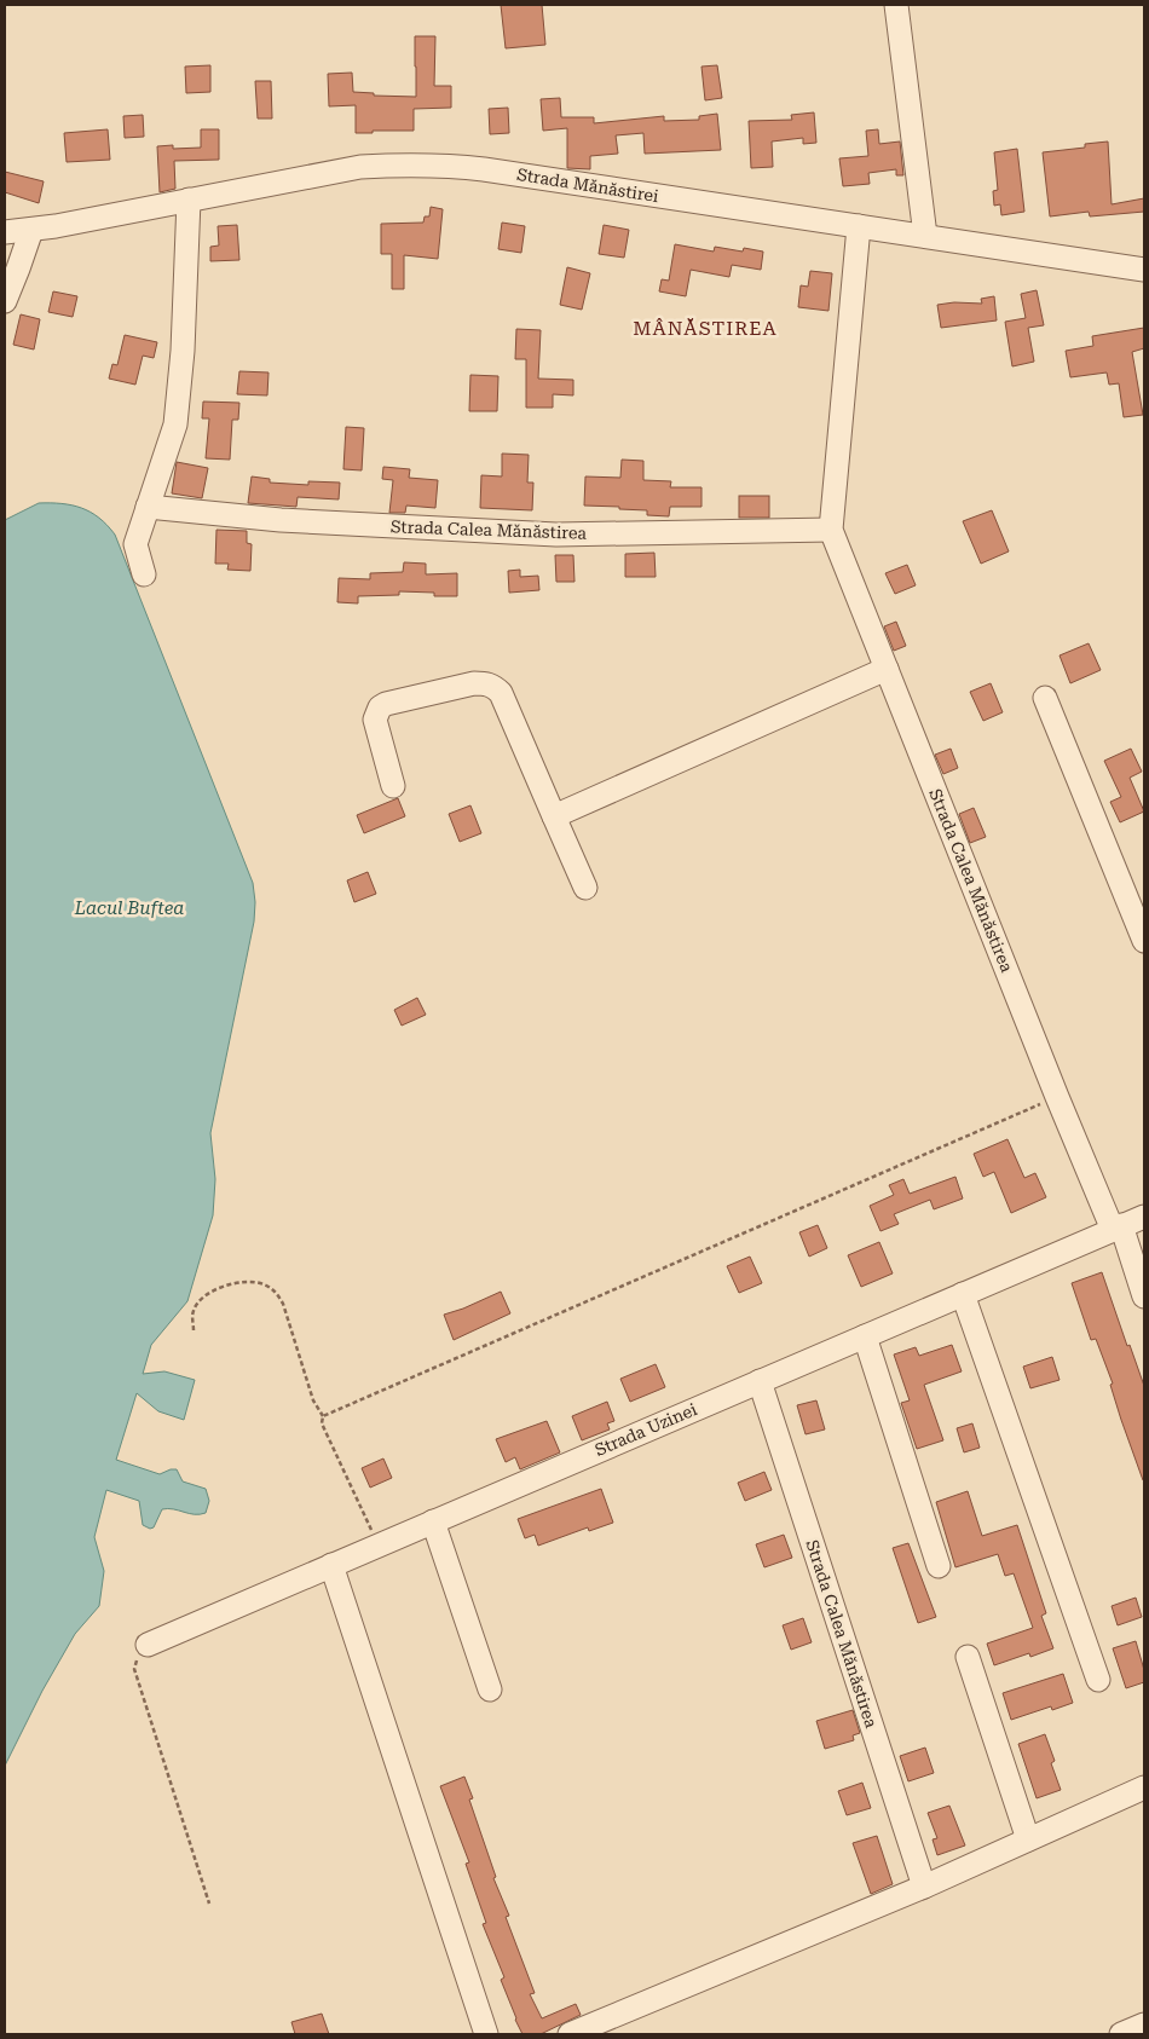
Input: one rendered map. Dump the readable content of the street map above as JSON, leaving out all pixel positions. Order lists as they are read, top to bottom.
{
  "streets": {
    "street": ["Strada Mănăstirei", "Strada Calea Mănăstirea", "Strada Uzinei"]
  },
  "crossings": [
    ["Strada Mănăstirei", "Strada Calea Mănăstirea"],
    ["Strada Calea Mănăstirea", "Strada Uzinei"]
  ],
  "districts": ["MÂNĂSTIREA"],
  "water": ["Lacul Buftea"]
}
